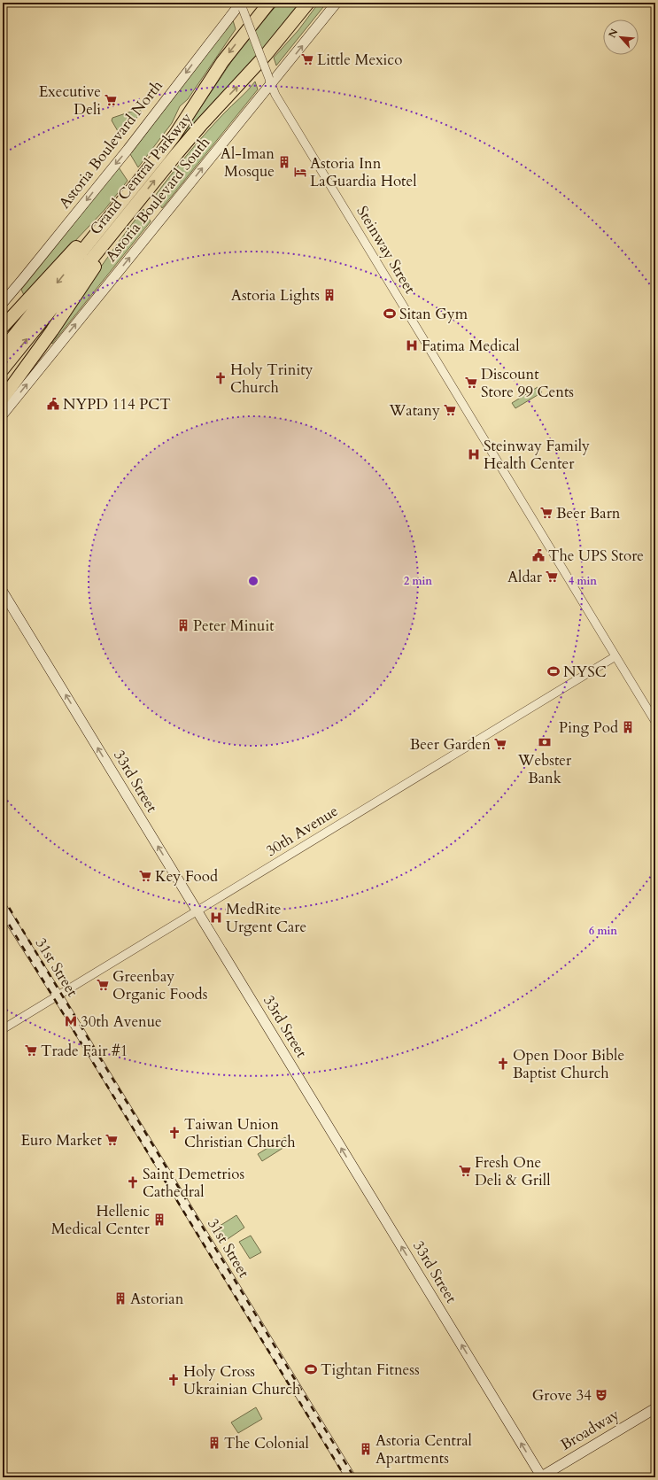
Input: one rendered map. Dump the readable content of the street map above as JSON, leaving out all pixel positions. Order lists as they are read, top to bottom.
{
  "streets": {
    "highway": ["Grand Central Parkway"],
    "main road": [
      "Astoria Boulevard North",
      "Astoria Boulevard South",
      "33rd Street",
      "31st Street",
      "Broadway"
    ],
    "street": ["Steinway Street", "30th Avenue"]
  },
  "crossings": [
    ["Astoria Boulevard North", "Steinway Street"],
    ["Astoria Boulevard South", "Steinway Street"],
    ["Steinway Street", "30th Avenue"],
    ["33rd Street", "30th Avenue"],
    ["33rd Street", "Broadway"],
    ["30th Avenue", "31st Street"]
  ],
  "one_way": ["Astoria Boulevard North", "Astoria Boulevard South", "33rd Street"],
  "places": {
    "supermarket": [
      "Little Mexico",
      "Executive Deli",
      "Discount Store 99 Cents",
      "Watany",
      "Beer Barn",
      "Aldar",
      "Beer Garden",
      "Key Food",
      "Greenbay Organic Foods",
      "Trade Fair #1",
      "Euro Market",
      "Fresh One Deli & Grill"
    ],
    "building": [
      "Al-Iman Mosque",
      "Astoria Lights",
      "Peter Minuit",
      "Ping Pod",
      "Hellenic Medical Center",
      "Astorian",
      "The Colonial",
      "Astoria Central Apartments"
    ],
    "hotel": ["Astoria Inn LaGuardia Hotel"],
    "sports": ["Sitan Gym", "NYSC", "Tightan Fitness"],
    "hospital": ["Fatima Medical", "Steinway Family Health Center", "MedRite Urgent Care"],
    "church": [
      "Holy Trinity Church",
      "Open Door Bible Baptist Church",
      "Taiwan Union Christian Church",
      "Saint Demetrios Cathedral",
      "Holy Cross Ukrainian Church"
    ],
    "public building": ["NYPD 114 PCT", "The UPS Store"],
    "bank": ["Webster Bank"],
    "metro station": ["30th Avenue"],
    "theatre": ["Grove 34"]
  },
  "north": "top left",
  "rings": ["2 min", "4 min", "6 min"]
}
